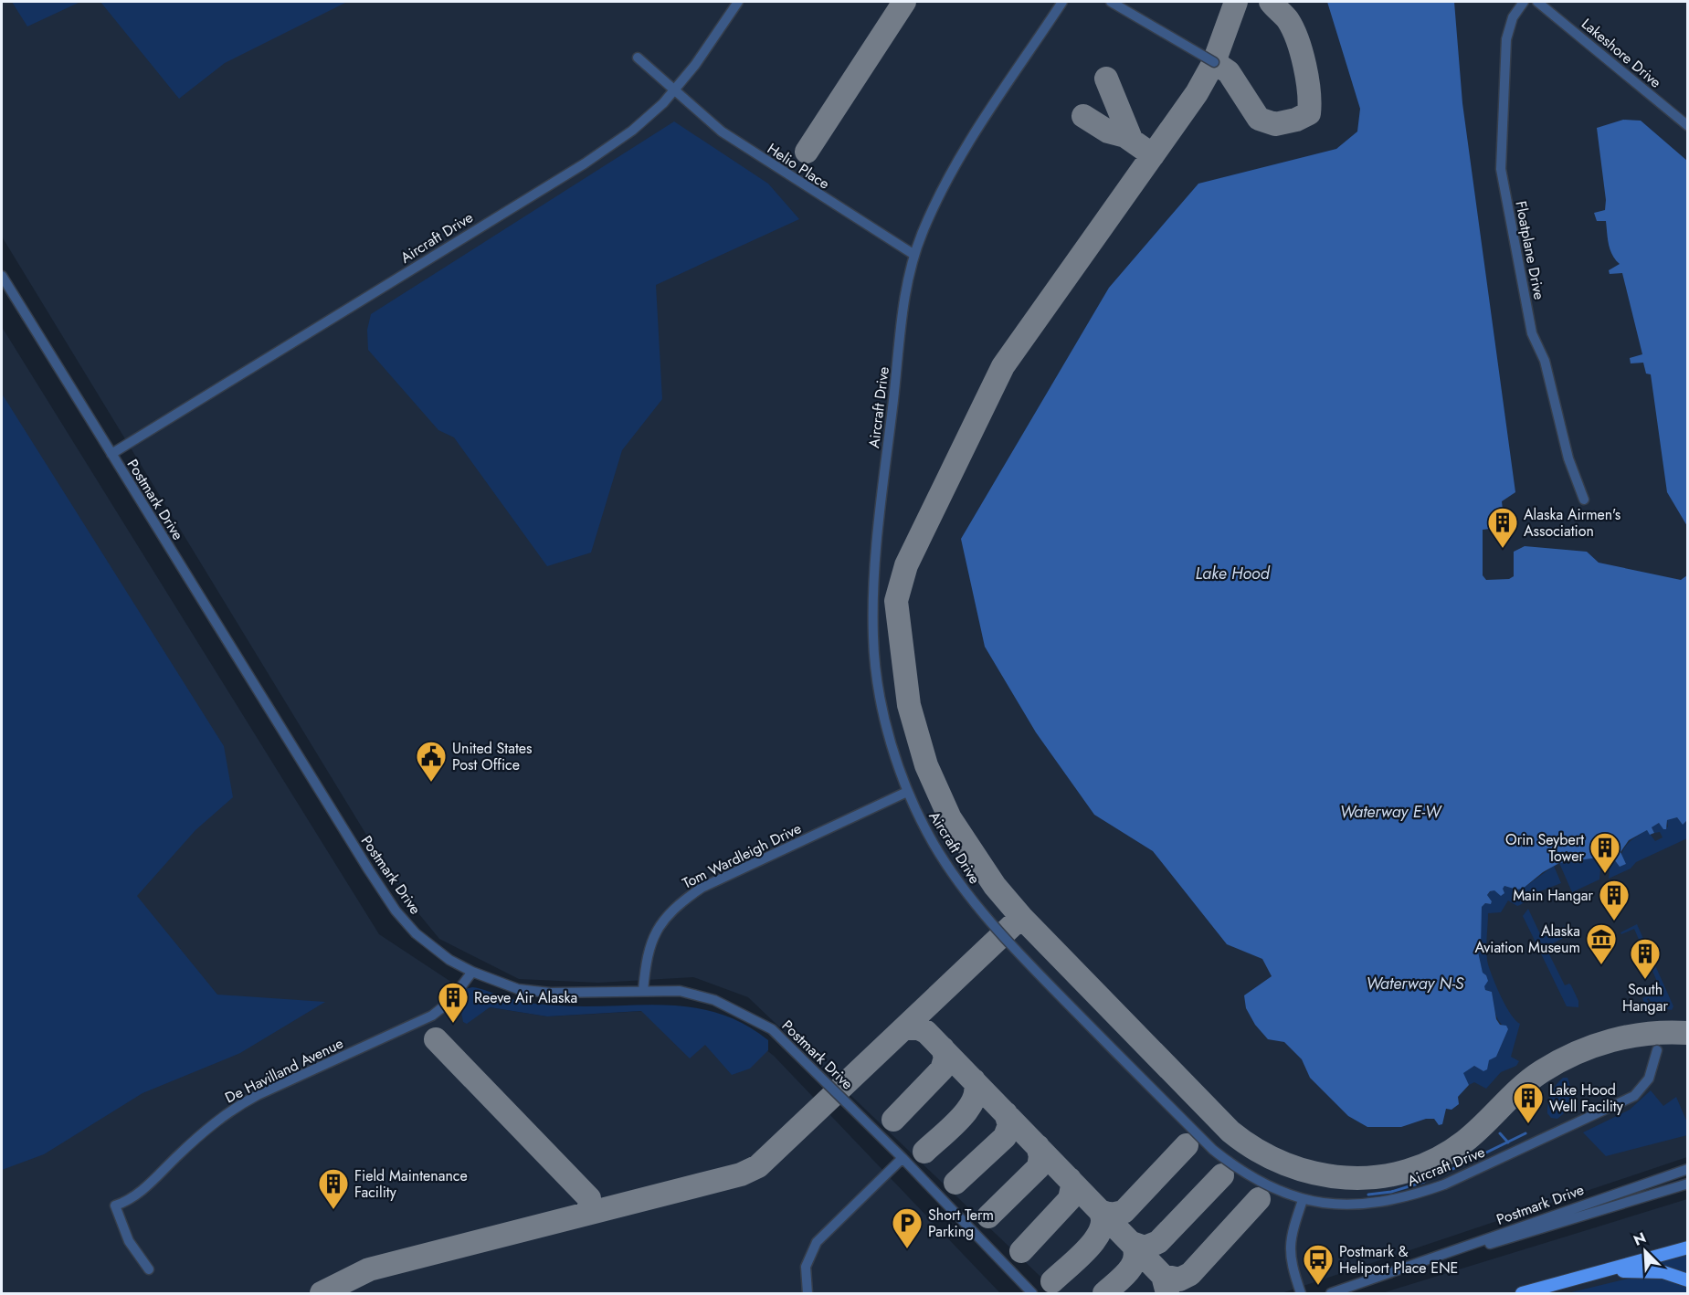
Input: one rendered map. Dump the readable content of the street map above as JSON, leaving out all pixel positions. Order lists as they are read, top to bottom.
{
  "streets": {
    "street": [
      "Lakeshore Drive",
      "Helio Place",
      "Aircraft Drive",
      "Floatplane Drive",
      "Postmark Drive",
      "Tom Wardleigh Drive",
      "De Havilland Avenue"
    ]
  },
  "crossings": [
    ["Helio Place", "Aircraft Drive"],
    ["Aircraft Drive", "Postmark Drive"],
    ["Aircraft Drive", "Tom Wardleigh Drive"],
    ["Postmark Drive", "Tom Wardleigh Drive"],
    ["Postmark Drive", "De Havilland Avenue"]
  ],
  "water": ["Lake Hood", "Waterway E-W", "Waterway N-S"],
  "places": {
    "building": [
      "Alaska Airmen's Association",
      "Orin Seybert Tower",
      "Main Hangar",
      "South Hangar",
      "Reeve Air Alaska",
      "Lake Hood Well Facility",
      "Field Maintenance Facility"
    ],
    "public building": ["United States Post Office"],
    "museum": ["Alaska Aviation Museum"],
    "parking": ["Short Term Parking"],
    "bus stop": ["Postmark & Heliport Place ENE"]
  },
  "north": "top left"
}
